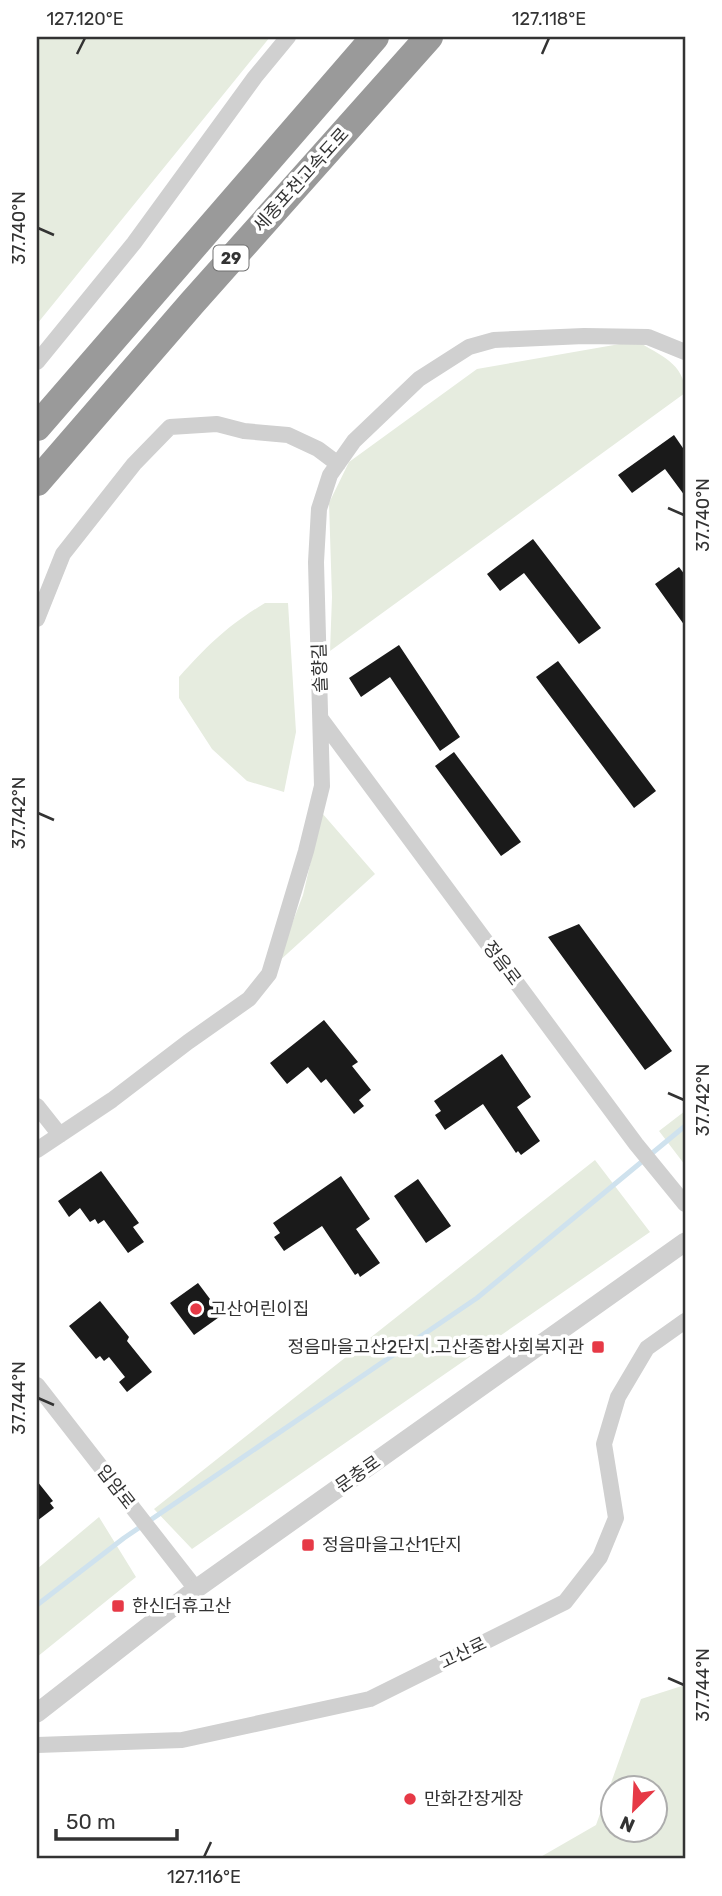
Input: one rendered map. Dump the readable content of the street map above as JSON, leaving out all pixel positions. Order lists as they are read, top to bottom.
{
  "streets": {
    "highway": ["세종포천고속도로", "29"],
    "street": [
      "솔향길",
      "정음로",
      "문충로",
      "입암로",
      "고산로"
    ]
  },
  "crossings": [
    ["솔향길", "정음로"],
    ["문충로", "입암로"]
  ],
  "places": {
    "other": ["고산어린이집", "만화간장게장"],
    "transit": ["정음마을고산2단지.고산종합사회복지관", "정음마을고산1단지", "한신더휴고산"]
  },
  "scale_bar": "50 m",
  "north": "bottom left",
  "coordinates": [
    "127.120°E",
    "127.118°E",
    "37.740°N",
    "37.742°N",
    "37.744°N",
    "127.116°E"
  ]
}
